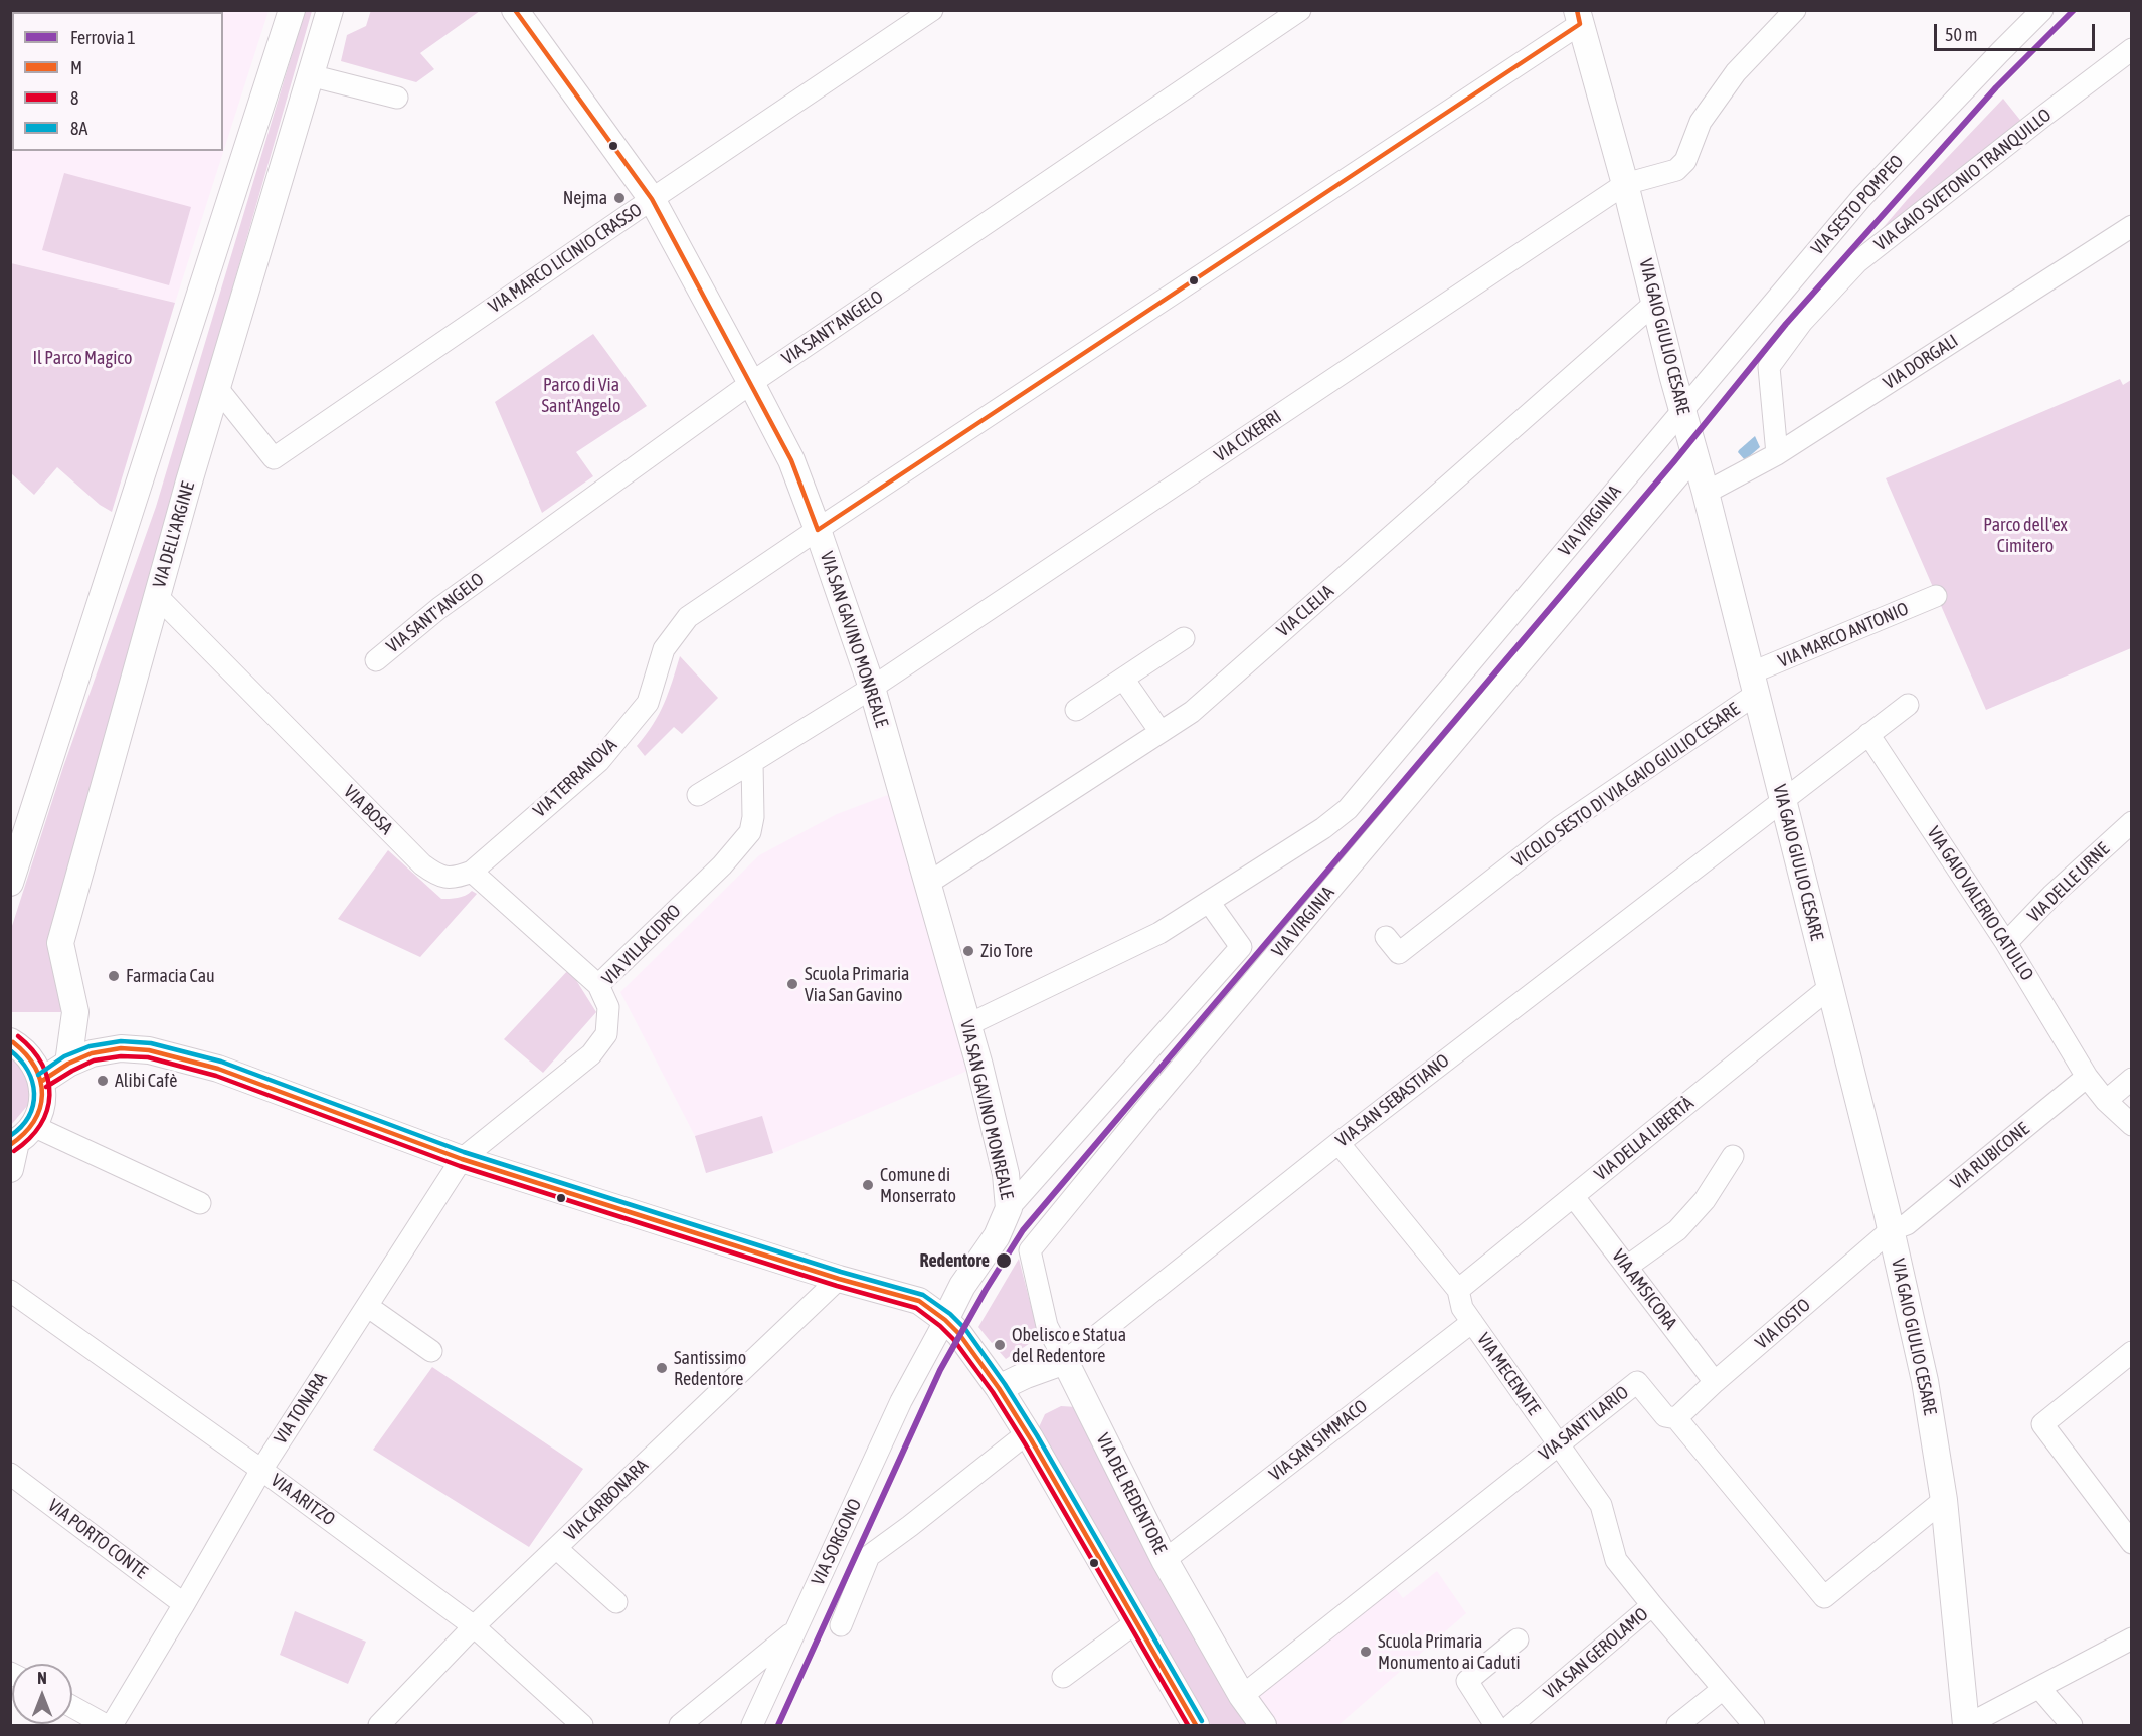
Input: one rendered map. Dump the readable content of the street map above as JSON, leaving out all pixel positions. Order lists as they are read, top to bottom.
{
  "streets": {
    "street": [
      "VIA GAIO SVETONIO TRANQUILLO",
      "VIA SESTO POMPEO",
      "VIA MARCO LICINIO CRASSO",
      "VIA SANT'ANGELO",
      "VIA GAIO GIULIO CESARE",
      "VIA DORGALI",
      "VIA CIXERRI",
      "VIA VIRGINIA",
      "VIA DELL'ARGINE",
      "VIA CLELIA",
      "VIA MARCO ANTONIO",
      "VIA SAN GAVINO MONREALE",
      "VIA TERRANOVA",
      "VICOLO SESTO DI VIA GAIO GIULIO CESARE",
      "VIA BOSA",
      "VIA DELLE URNE",
      "VIA GAIO VALERIO CATULLO",
      "VIA VILLACIDRO",
      "VIA SAN SEBASTIANO",
      "VIA DELLA LIBERTÀ",
      "VIA RUBICONE",
      "VIA AMSICORA",
      "VIA IOSTO",
      "VIA MECENATE",
      "VIA TONARA",
      "VIA SANT'ILARIO",
      "VIA SAN SIMMACO",
      "VIA DEL REDENTORE",
      "VIA ARITZO",
      "VIA CARBONARA",
      "VIA PORTO CONTE",
      "VIA SORGONO",
      "VIA SAN GEROLAMO"
    ]
  },
  "crossings": [
    ["VIA GAIO SVETONIO TRANQUILLO", "VIA DORGALI"],
    ["VIA SESTO POMPEO", "VIA GAIO GIULIO CESARE"],
    ["VIA SESTO POMPEO", "VIA VIRGINIA"],
    ["VIA MARCO LICINIO CRASSO", "VIA DELL'ARGINE"],
    ["VIA MARCO LICINIO CRASSO", "VIA SAN GAVINO MONREALE"],
    ["VIA SANT'ANGELO", "VIA SAN GAVINO MONREALE"],
    ["VIA GAIO GIULIO CESARE", "VIA DORGALI"],
    ["VIA GAIO GIULIO CESARE", "VIA CIXERRI"],
    ["VIA GAIO GIULIO CESARE", "VIA VIRGINIA"],
    ["VIA GAIO GIULIO CESARE", "VIA CLELIA"],
    ["VIA GAIO GIULIO CESARE", "VIA MARCO ANTONIO"],
    ["VIA GAIO GIULIO CESARE", "VIA TERRANOVA"],
    ["VIA GAIO GIULIO CESARE", "VICOLO SESTO DI VIA GAIO GIULIO CESARE"],
    ["VIA GAIO GIULIO CESARE", "VIA SAN SEBASTIANO"],
    ["VIA GAIO GIULIO CESARE", "VIA DELLA LIBERTÀ"],
    ["VIA GAIO GIULIO CESARE", "VIA RUBICONE"],
    ["VIA GAIO GIULIO CESARE", "VIA IOSTO"],
    ["VIA GAIO GIULIO CESARE", "VIA SANT'ILARIO"],
    ["VIA CIXERRI", "VIA SAN GAVINO MONREALE"],
    ["VIA VIRGINIA", "VIA SAN GAVINO MONREALE"],
    ["VIA VIRGINIA", "VIA DEL REDENTORE"],
    ["VIA DELL'ARGINE", "VIA BOSA"],
    ["VIA CLELIA", "VIA SAN GAVINO MONREALE"],
    ["VIA MARCO ANTONIO", "VICOLO SESTO DI VIA GAIO GIULIO CESARE"],
    ["VIA SAN GAVINO MONREALE", "VIA TERRANOVA"],
    ["VIA SAN GAVINO MONREALE", "VIA SORGONO"],
    ["VIA TERRANOVA", "VIA BOSA"],
    ["VIA DELLE URNE", "VIA GAIO VALERIO CATULLO"],
    ["VIA GAIO VALERIO CATULLO", "VIA SAN SEBASTIANO"],
    ["VIA GAIO VALERIO CATULLO", "VIA RUBICONE"],
    ["VIA VILLACIDRO", "VIA TONARA"],
    ["VIA SAN SEBASTIANO", "VIA MECENATE"],
    ["VIA SAN SEBASTIANO", "VIA DEL REDENTORE"],
    ["VIA DELLA LIBERTÀ", "VIA AMSICORA"],
    ["VIA DELLA LIBERTÀ", "VIA MECENATE"],
    ["VIA RUBICONE", "VIA IOSTO"],
    ["VIA AMSICORA", "VIA IOSTO"],
    ["VIA IOSTO", "VIA SANT'ILARIO"],
    ["VIA MECENATE", "VIA SANT'ILARIO"],
    ["VIA MECENATE", "VIA SAN SIMMACO"],
    ["VIA MECENATE", "VIA SAN GEROLAMO"],
    ["VIA TONARA", "VIA ARITZO"],
    ["VIA TONARA", "VIA PORTO CONTE"],
    ["VIA SANT'ILARIO", "VIA DEL REDENTORE"],
    ["VIA SAN SIMMACO", "VIA DEL REDENTORE"],
    ["VIA ARITZO", "VIA CARBONARA"]
  ],
  "parks": ["Il Parco Magico", "Parco di Via Sant'Angelo", "Parco dell'ex Cimitero"],
  "places": [
    "Nejma",
    "Zio Tore",
    "Farmacia Cau",
    "Scuola Primaria Via San Gavino",
    "Alibi Cafè",
    "Comune di Monserrato",
    "Redentore",
    "Obelisco e Statua del Redentore",
    "Santissimo Redentore",
    "Scuola Primaria Monumento ai Caduti"
  ],
  "lines": [
    "rail line 1",
    "transit line M",
    "transit line 8",
    "transit line 8A"
  ],
  "legend": [
    "Ferrovia 1",
    "M",
    "8",
    "8A"
  ],
  "scale_bar": "50 m",
  "north": "top"
}
